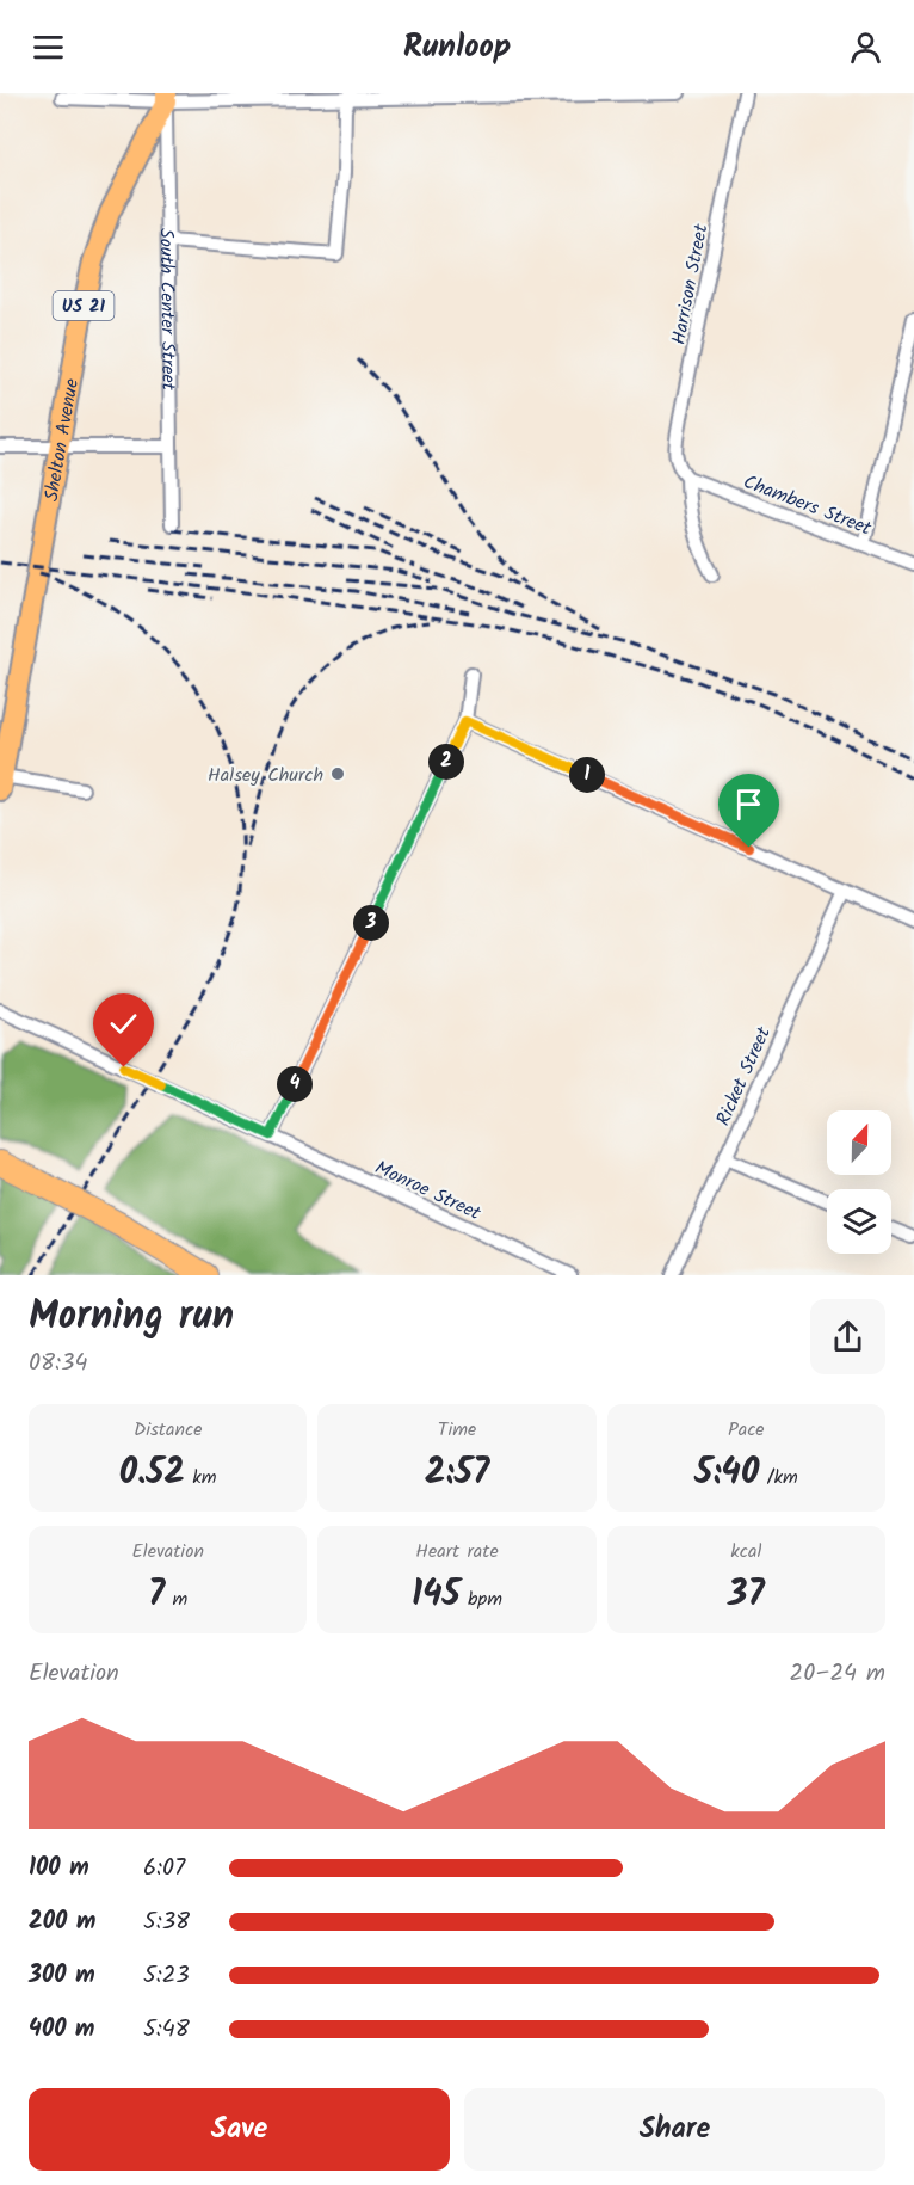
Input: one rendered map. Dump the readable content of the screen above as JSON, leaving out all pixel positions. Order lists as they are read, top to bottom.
{
  "streets": {
    "main road": ["US 21", "Shelton Avenue"],
    "street": [
      "Harrison Street",
      "South Center Street",
      "Chambers Street",
      "Ricket Street",
      "Monroe Street"
    ]
  },
  "crossings": [
    ["Harrison Street", "Chambers Street"],
    ["South Center Street", "Shelton Avenue"]
  ],
  "places": ["Halsey Church"],
  "north": "top",
  "page": {
    "header": "Runloop",
    "pins": [
      "2",
      "1",
      "3",
      "4"
    ],
    "heading": ["Morning run", "08:34"],
    "stats": [
      ["Distance", "0.52 km"],
      ["Time", "2:57"],
      ["Pace", "5:40 /km"],
      ["Elevation", "7 m"],
      ["Heart rate", "145 bpm"],
      ["kcal", "37"]
    ],
    "chart": ["Elevation", "20–24 m"],
    "list": [
      {
        "name": "100 m",
        "note": "6:07"
      },
      {
        "name": "200 m",
        "note": "5:38"
      },
      {
        "name": "300 m",
        "note": "5:23"
      },
      {
        "name": "400 m",
        "note": "5:48"
      }
    ],
    "buttons": ["Save", "Share"]
  }
}
